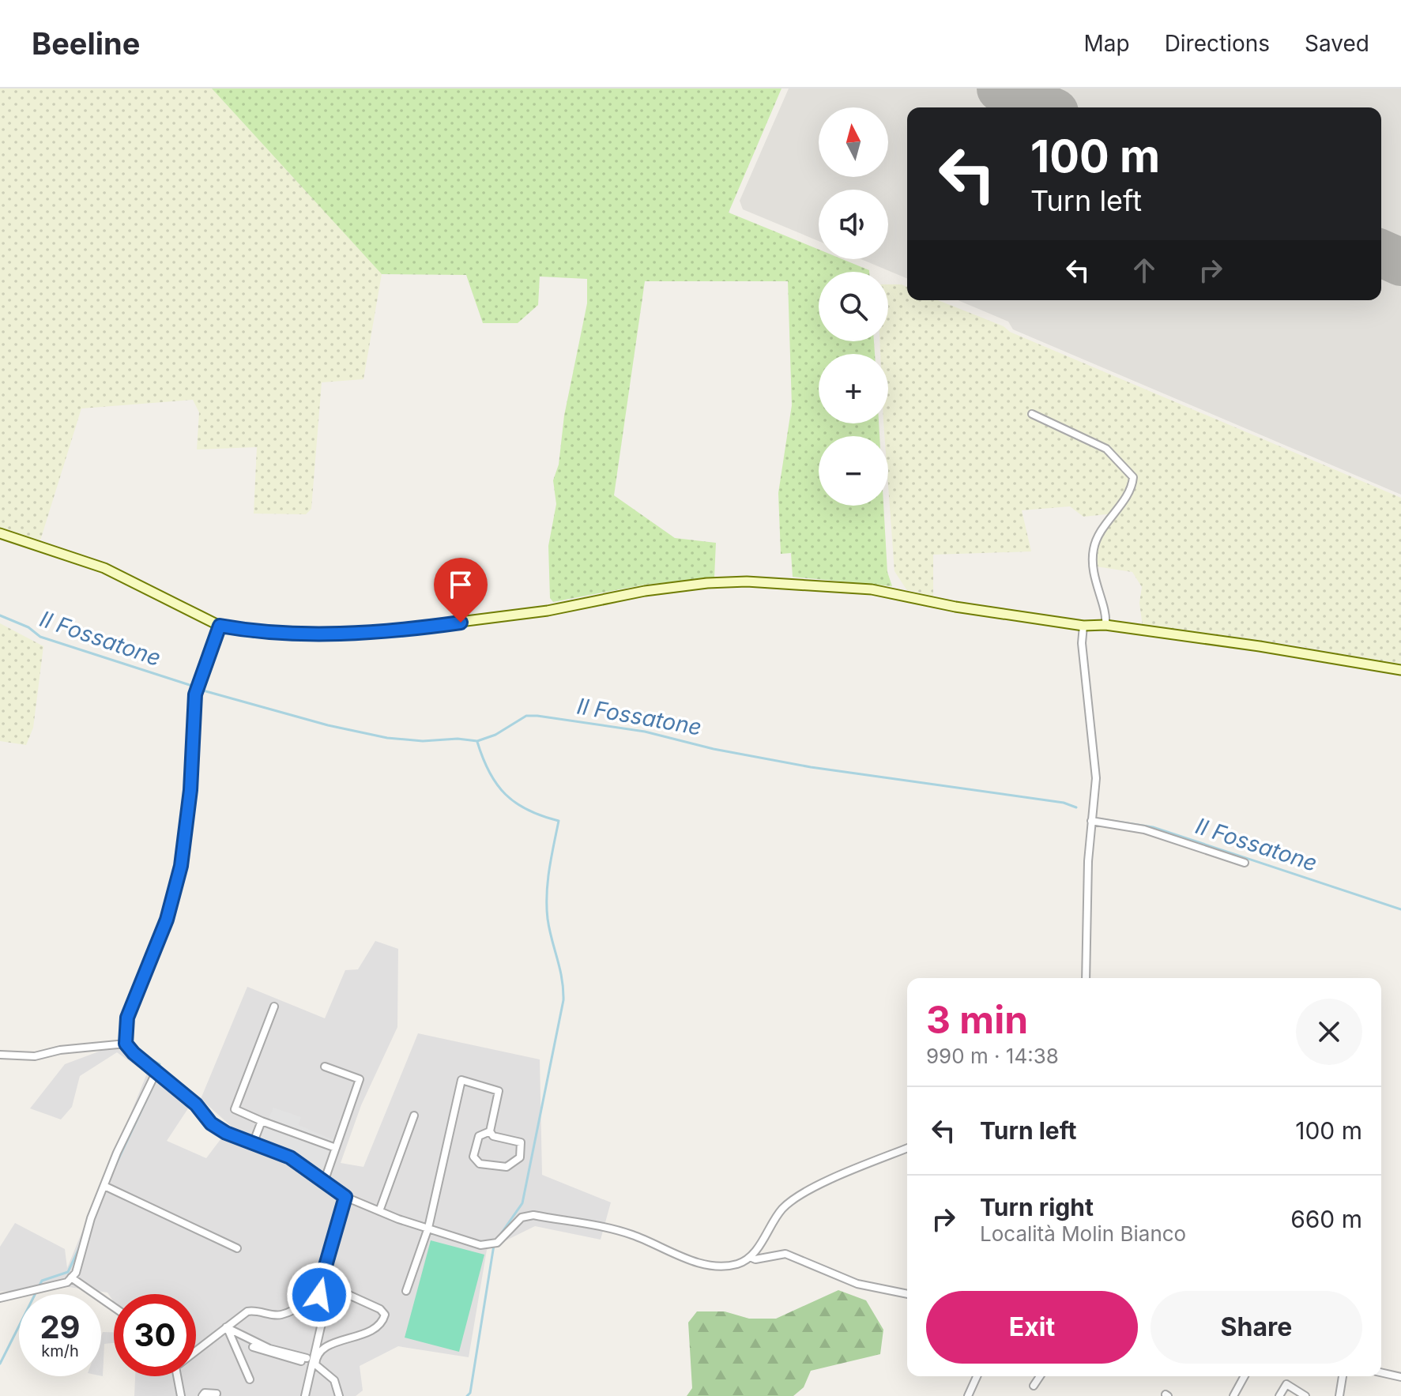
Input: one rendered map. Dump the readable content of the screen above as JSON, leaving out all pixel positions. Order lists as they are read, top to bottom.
{
  "water": ["Il Fossatone"],
  "north": "top",
  "page": {
    "header": "Beeline",
    "nav": ["Map", "Directions", "Saved"],
    "map_buttons": ["+", "−"],
    "turn": ["100 m", "Turn left"],
    "heading": ["3 min", "990 m · 14:38"],
    "list": [
      {
        "name": "Turn left",
        "value": "100 m"
      },
      {
        "name": "Turn right",
        "note": "Località Molin Bianco",
        "value": "660 m"
      }
    ],
    "buttons": ["Exit", "Share"],
    "speed": "29 km/h",
    "limit": "30"
  }
}
